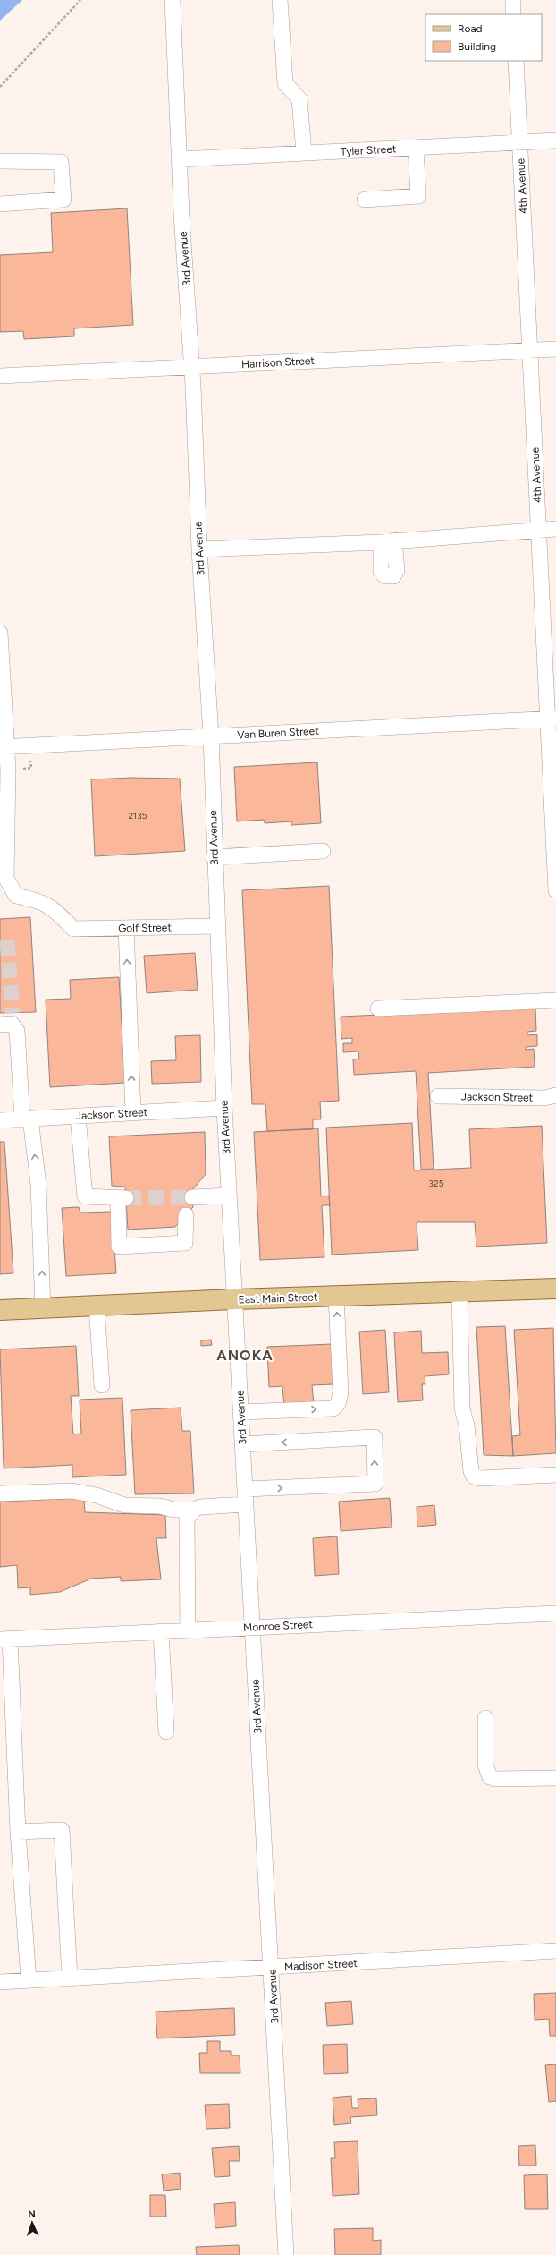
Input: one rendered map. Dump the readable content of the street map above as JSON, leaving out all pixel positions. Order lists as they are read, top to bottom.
{
  "streets": {
    "main road": ["East Main Street"],
    "street": [
      "Tyler Street",
      "4th Avenue",
      "3rd Avenue",
      "Harrison Street",
      "Van Buren Street",
      "Golf Street",
      "Jackson Street",
      "Monroe Street",
      "Madison Street"
    ]
  },
  "crossings": [
    ["Tyler Street", "4th Avenue"],
    ["Tyler Street", "3rd Avenue"],
    ["4th Avenue", "Harrison Street"],
    ["4th Avenue", "Van Buren Street"],
    ["3rd Avenue", "Harrison Street"],
    ["3rd Avenue", "Van Buren Street"],
    ["3rd Avenue", "Golf Street"],
    ["3rd Avenue", "Jackson Street"],
    ["3rd Avenue", "East Main Street"],
    ["3rd Avenue", "Monroe Street"],
    ["3rd Avenue", "Madison Street"],
    ["Van Buren Street", "Golf Street"]
  ],
  "districts": ["ANOKA"],
  "house_numbers": ["2135", "325"],
  "legend": ["Road", "Building"],
  "north": "top"
}
